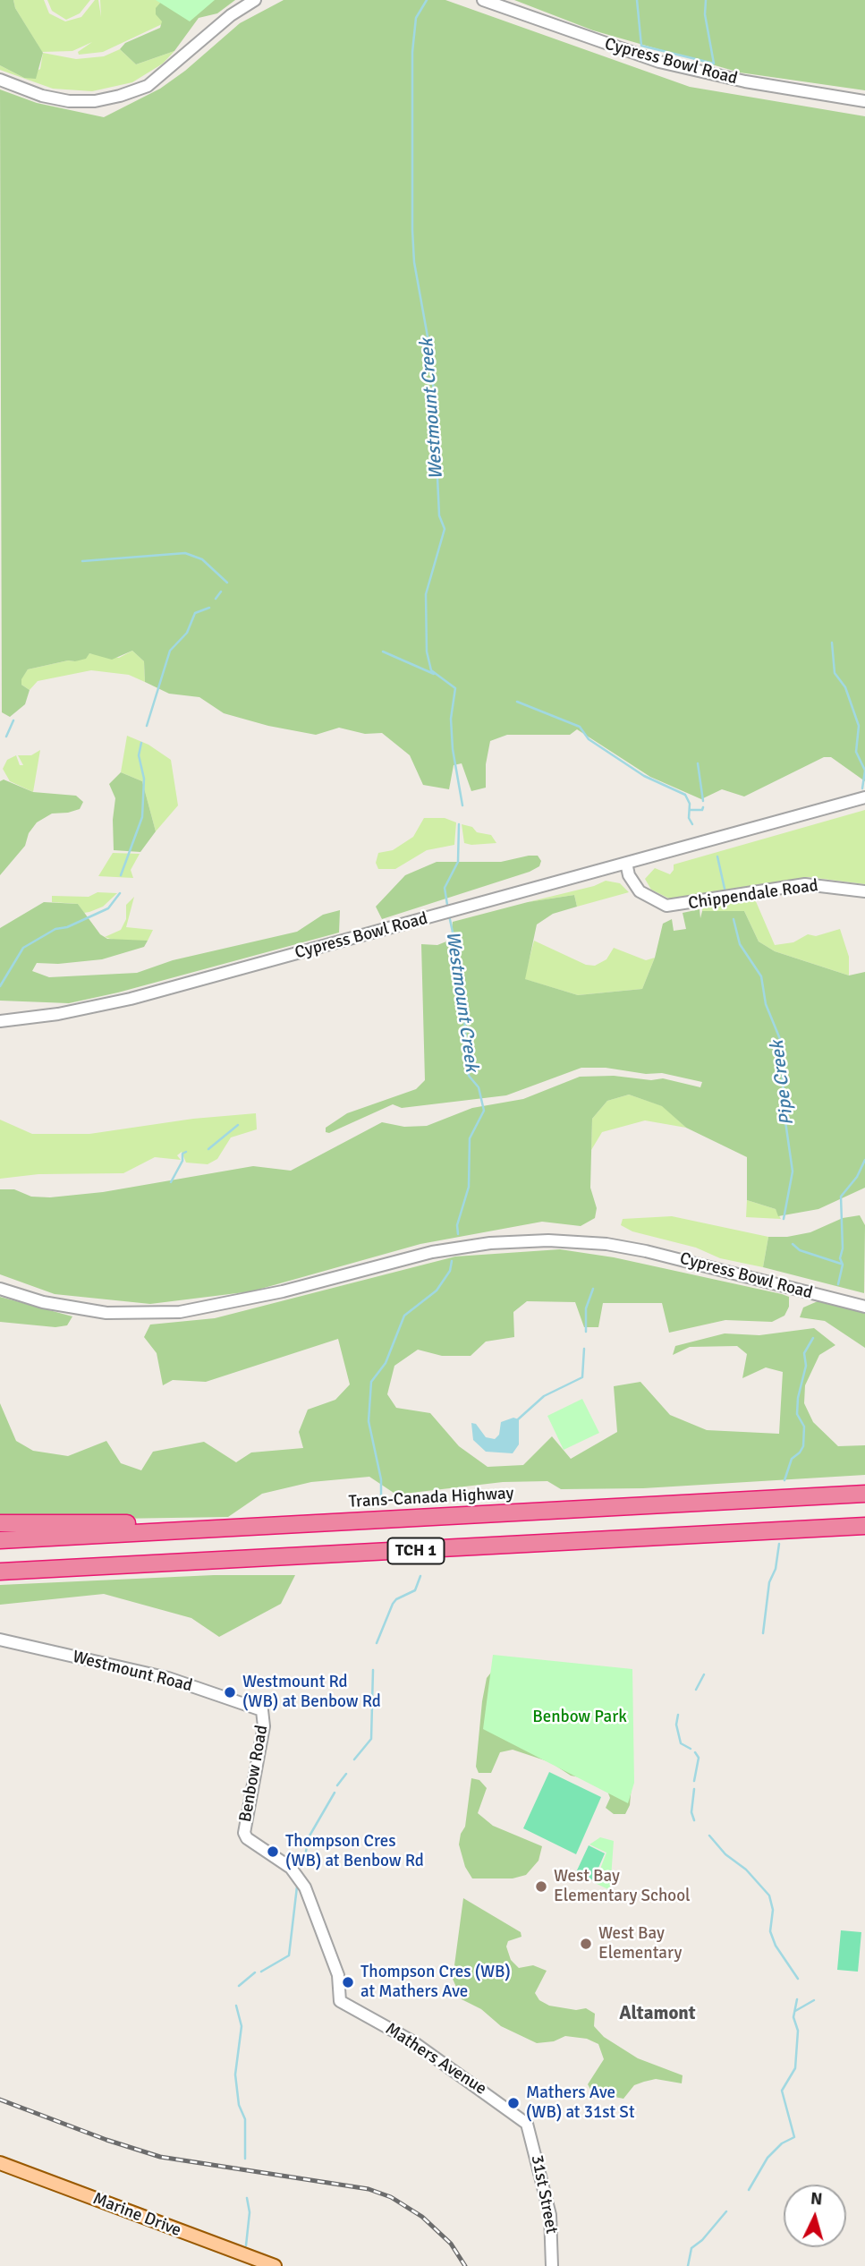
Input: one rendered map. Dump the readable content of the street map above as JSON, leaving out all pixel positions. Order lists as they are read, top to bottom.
{
  "streets": {
    "highway": ["Trans-Canada Highway", "TCH 1"],
    "main road": ["Marine Drive"],
    "street": [
      "Cypress Bowl Road",
      "Chippendale Road",
      "Westmount Road",
      "Benbow Road",
      "Mathers Avenue",
      "31st Street"
    ]
  },
  "crossings": [
    ["Cypress Bowl Road", "Chippendale Road"],
    ["Westmount Road", "Benbow Road"],
    ["Benbow Road", "Mathers Avenue"],
    ["Mathers Avenue", "31st Street"]
  ],
  "districts": ["Altamont"],
  "water": ["Westmount Creek", "Pipe Creek"],
  "parks": ["Benbow Park"],
  "places": [
    "Westmount Rd (WB) at Benbow Rd",
    "Thompson Cres (WB) at Benbow Rd",
    "West Bay Elementary School",
    "West Bay Elementary",
    "Thompson Cres (WB) at Mathers Ave",
    "Mathers Ave (WB) at 31st St"
  ],
  "north": "top"
}
